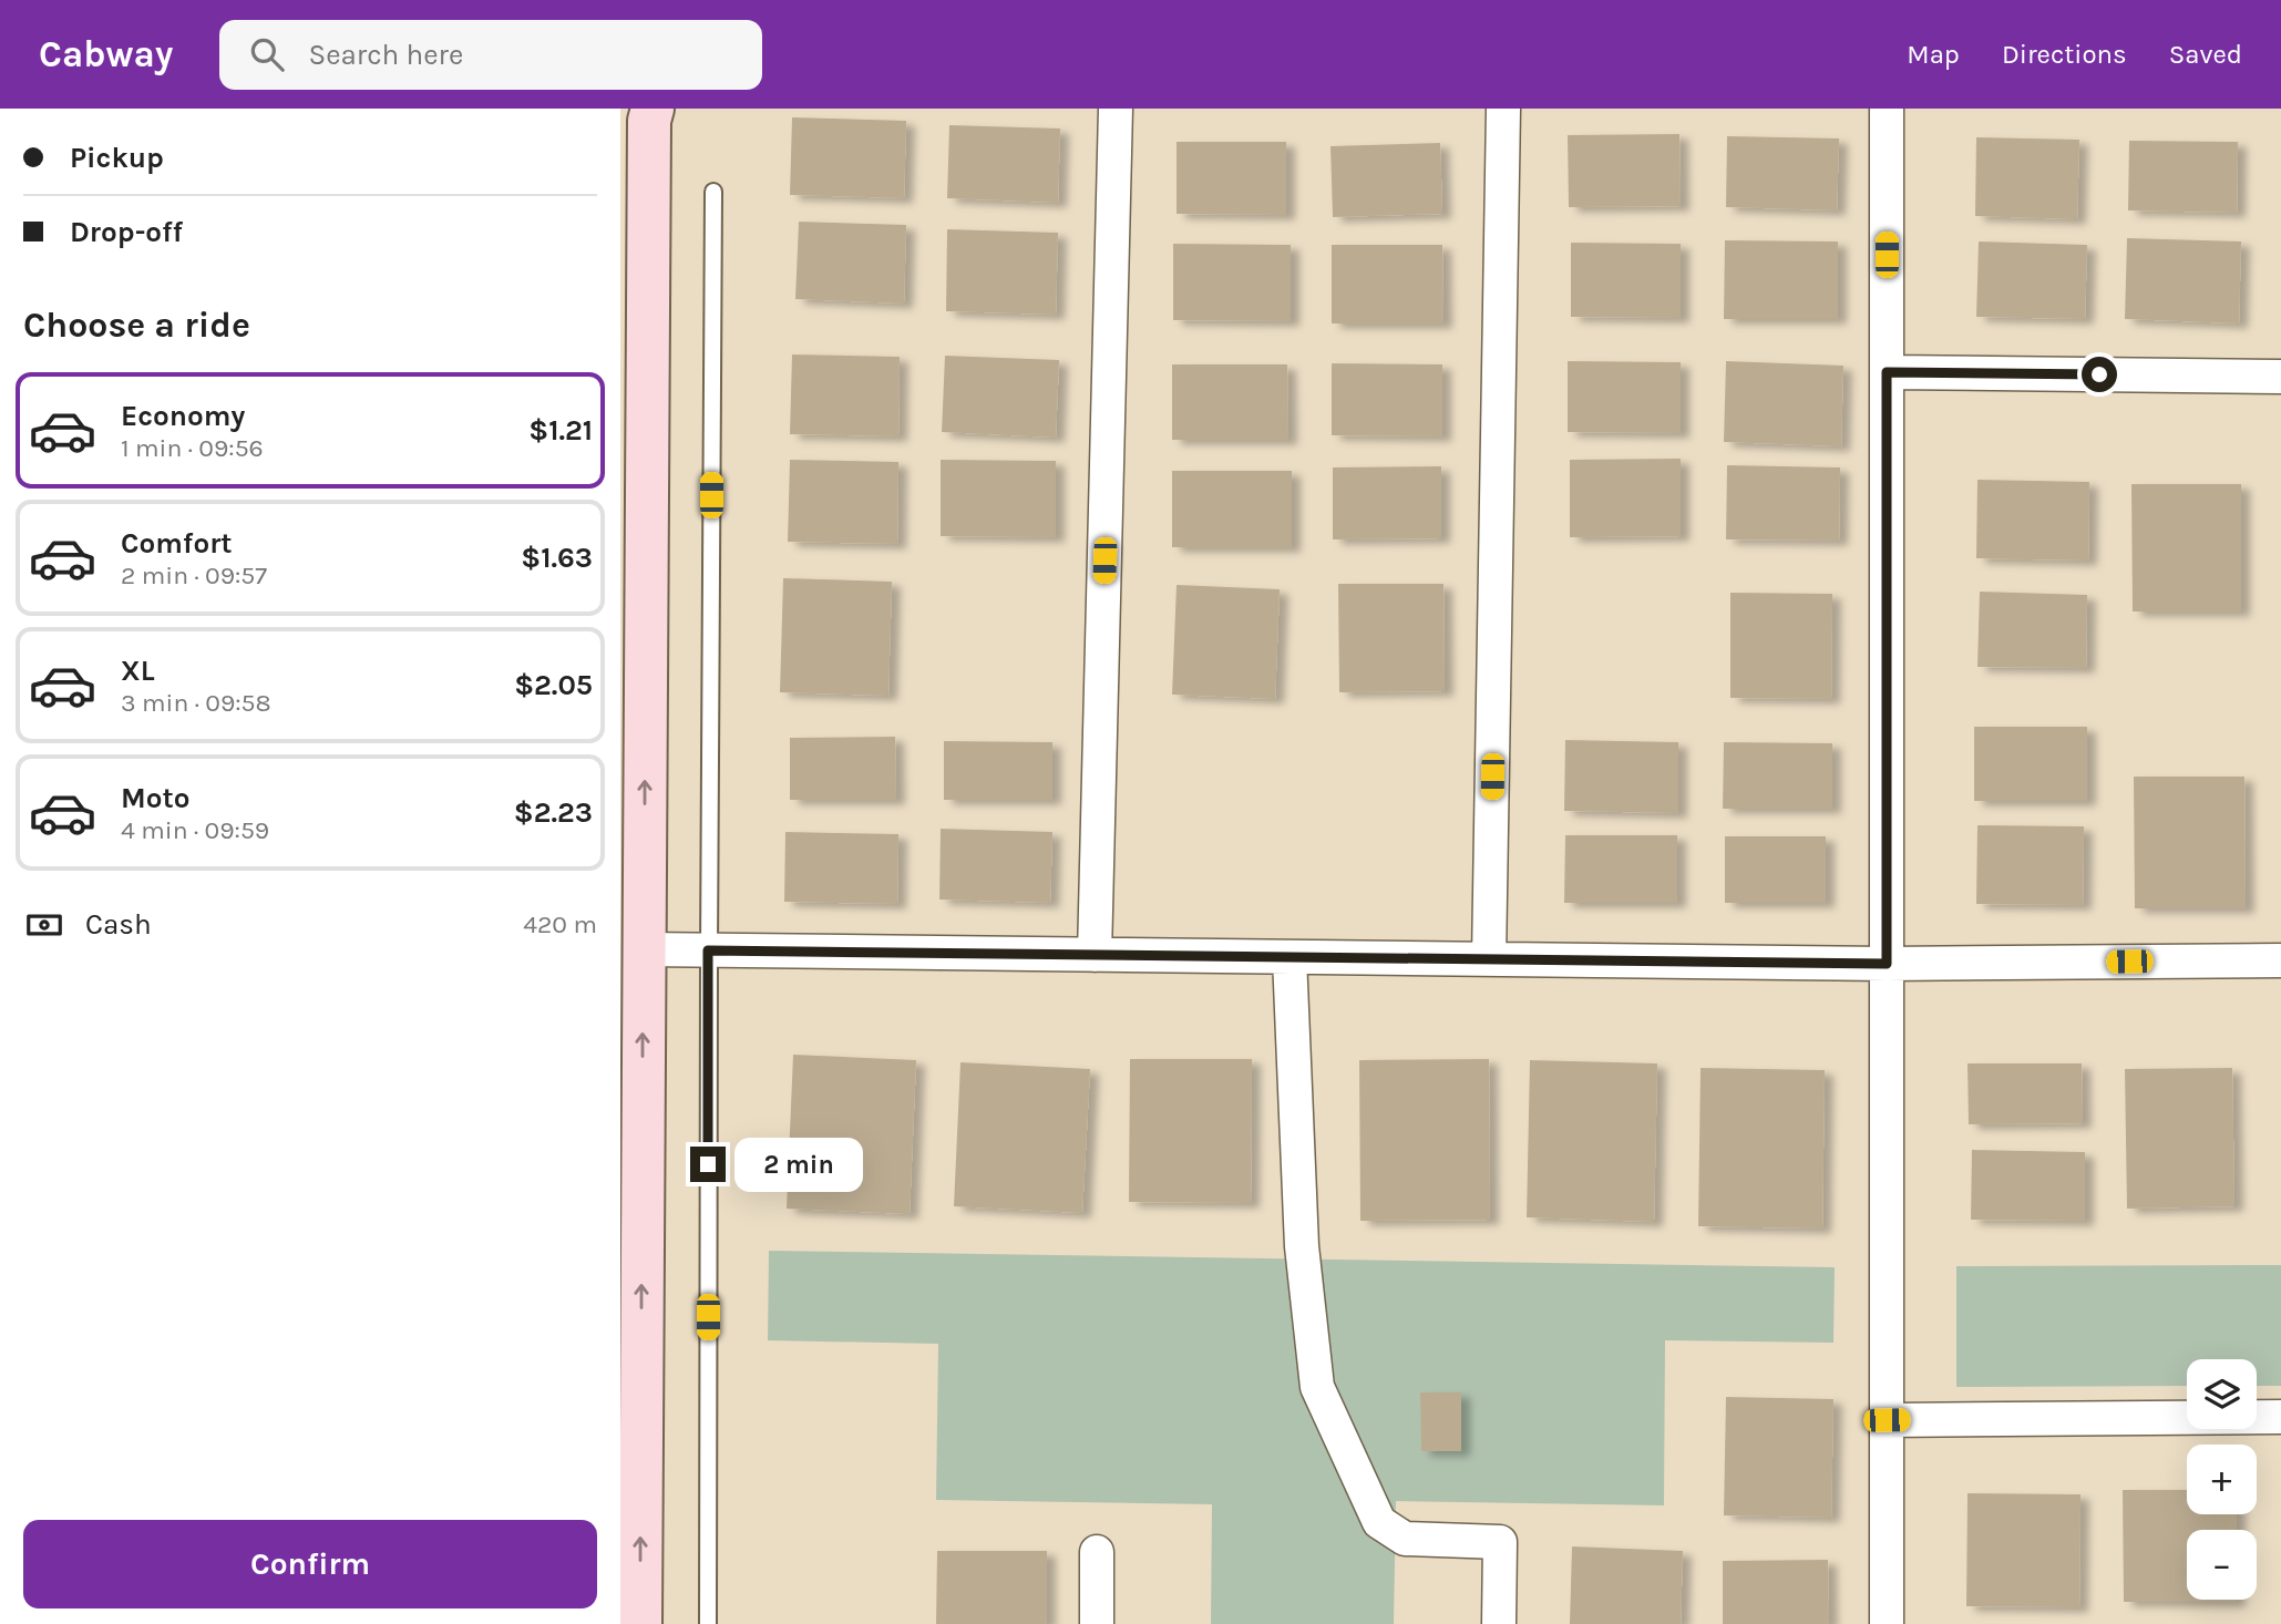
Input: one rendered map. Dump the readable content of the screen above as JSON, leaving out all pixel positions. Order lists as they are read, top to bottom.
{
  "page": {
    "header": "Cabway",
    "search": "Search here",
    "nav": ["Map", "Directions", "Saved"],
    "banner": ["Pickup", "Drop-off"],
    "heading": "Choose a ride",
    "list": [
      {
        "name": "Economy",
        "note": "1 min · 09:56",
        "value": "$1.21"
      },
      {
        "name": "Comfort",
        "note": "2 min · 09:57",
        "value": "$1.63"
      },
      {
        "name": "XL",
        "note": "3 min · 09:58",
        "value": "$2.05"
      },
      {
        "name": "Moto",
        "note": "4 min · 09:59",
        "value": "$2.23"
      }
    ],
    "pay": ["Cash", "420 m"],
    "bubble": "2 min",
    "map_buttons": ["+", "−"],
    "buttons": "Confirm"
  }
}
